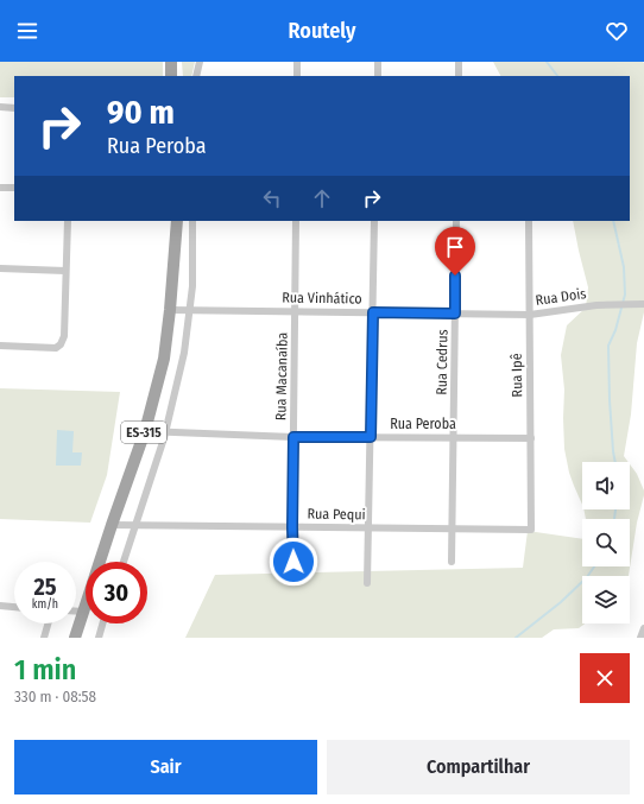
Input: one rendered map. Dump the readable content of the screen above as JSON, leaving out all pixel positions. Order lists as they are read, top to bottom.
{
  "streets": {
    "main road": ["ES-315"],
    "street": [
      "Rua Dois",
      "Rua Vinhático",
      "Rua Cedrus",
      "Rua Ipê",
      "Rua Macanaíba",
      "Rua Peroba",
      "Rua Pequi"
    ]
  },
  "crossings": [
    ["Rua Dois", "Rua Vinhático"],
    ["Rua Dois", "Rua Ipê"],
    ["Rua Vinhático", "Rua Cedrus"],
    ["Rua Vinhático", "Rua Ipê"],
    ["Rua Vinhático", "Rua Macanaíba"],
    ["Rua Vinhático", "ES-315"],
    ["Rua Cedrus", "Rua Peroba"],
    ["Rua Cedrus", "Rua Pequi"],
    ["Rua Ipê", "Rua Peroba"],
    ["Rua Ipê", "Rua Pequi"],
    ["Rua Macanaíba", "Rua Peroba"],
    ["Rua Macanaíba", "Rua Pequi"],
    ["Rua Peroba", "ES-315"],
    ["ES-315", "Rua Pequi"]
  ],
  "page": {
    "header": "Routely",
    "turn": ["90 m", "Rua Peroba"],
    "speed": "25 km/h",
    "limit": "30",
    "heading": ["1 min", "330 m · 08:58"],
    "buttons": ["Sair", "Compartilhar"]
  }
}
